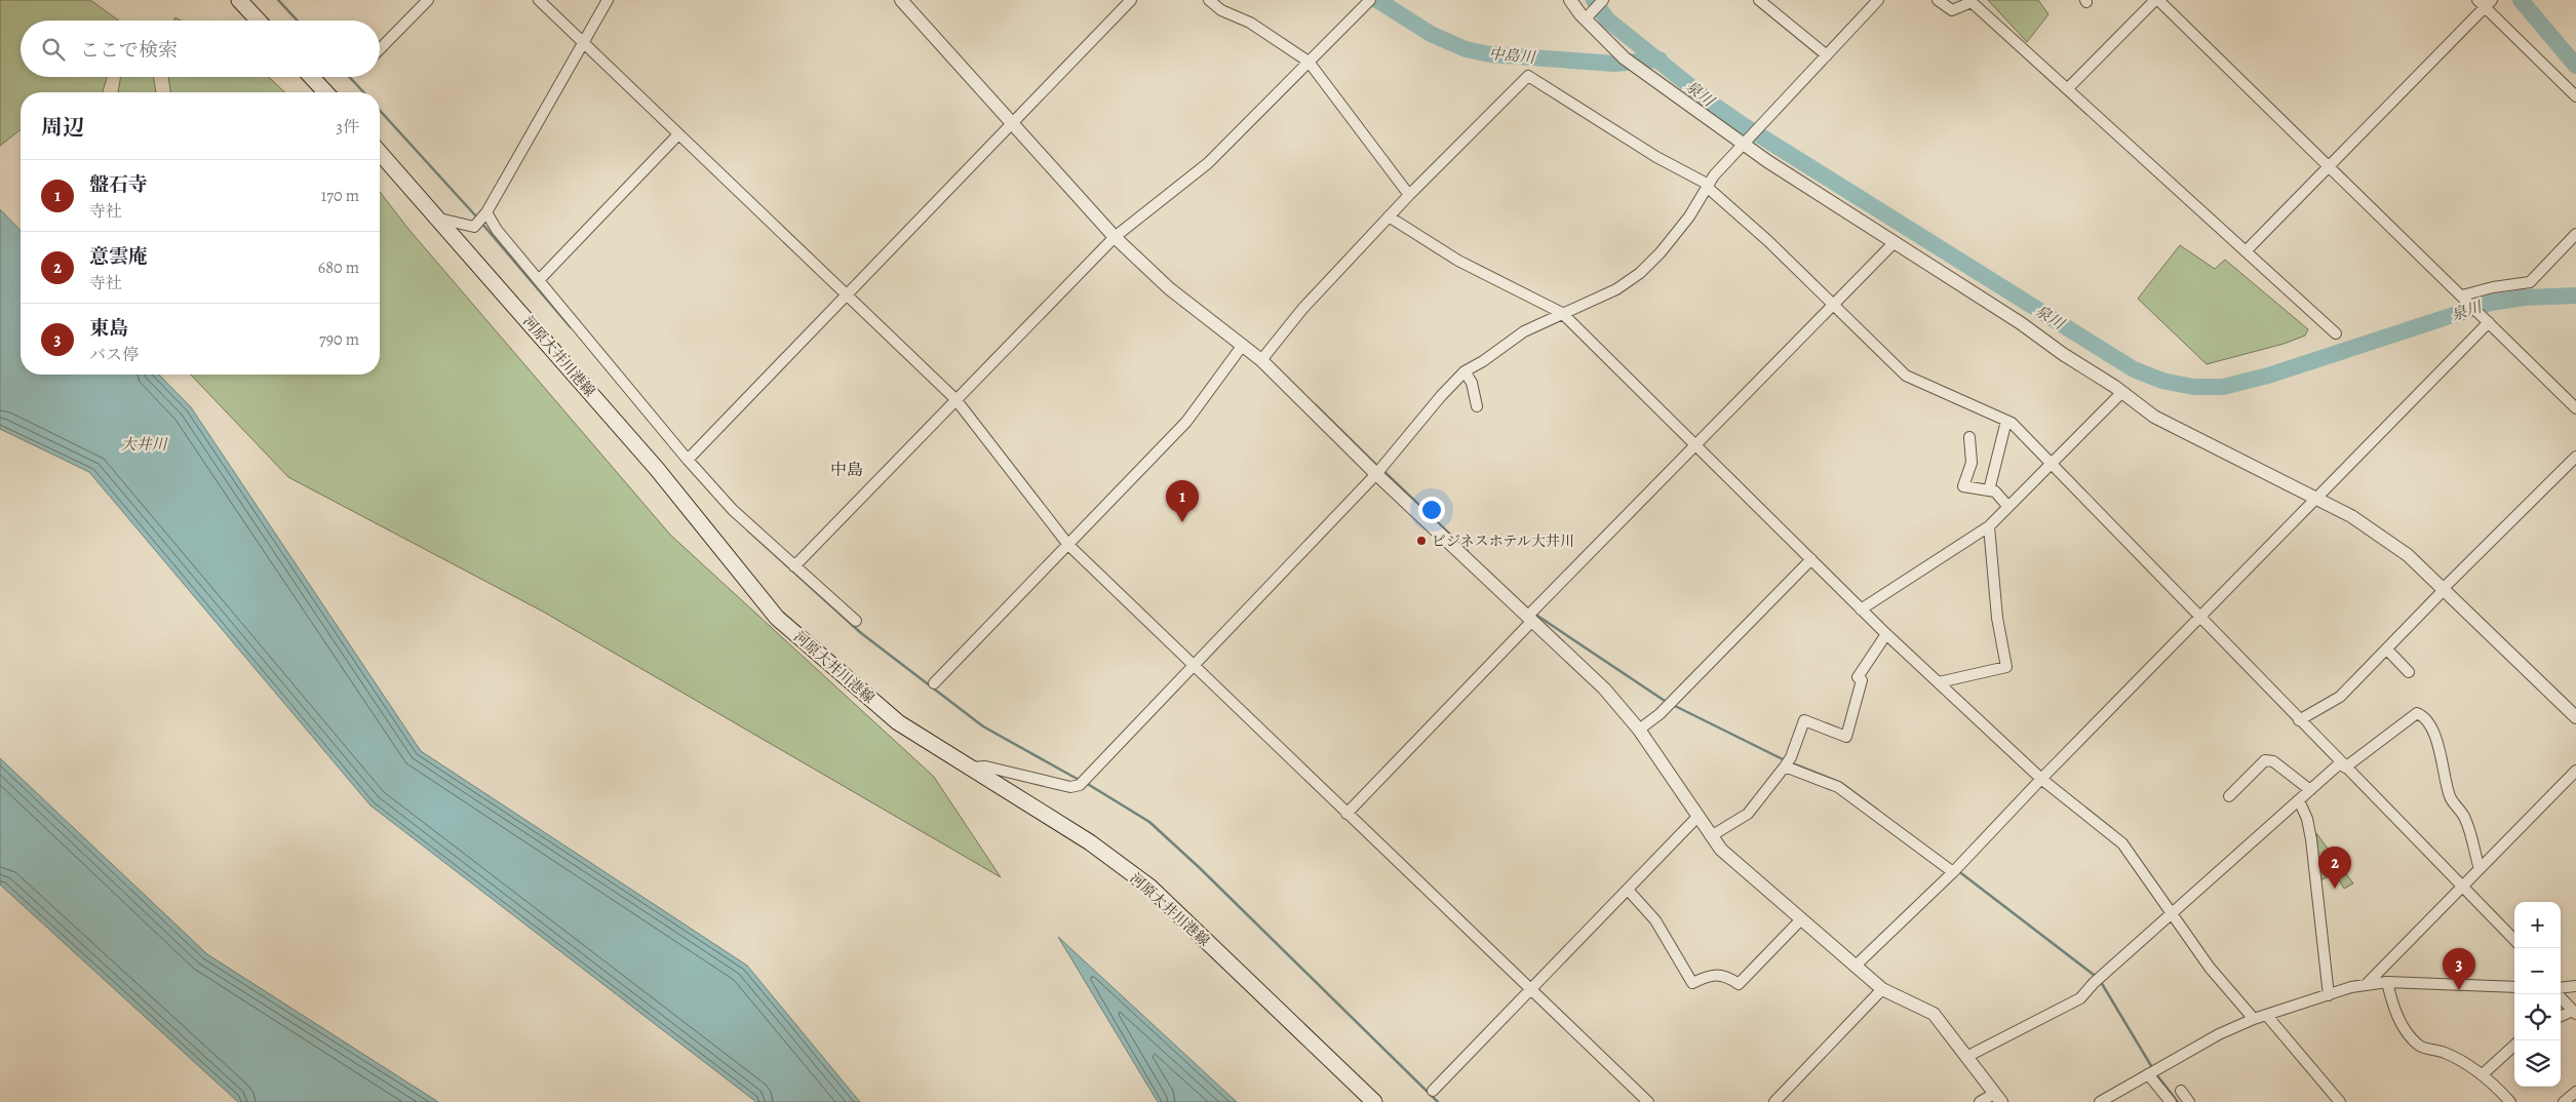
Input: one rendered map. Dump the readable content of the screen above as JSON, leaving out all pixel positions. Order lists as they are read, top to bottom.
{
  "streets": {
    "main road": ["河原大井川港線"]
  },
  "districts": ["中島"],
  "water": ["中島川", "泉川", "大井川"],
  "places": ["ビジネスホテル大井川"],
  "page": {
    "search": "ここで検索",
    "heading": ["周辺", "3件"],
    "list": [
      {
        "mark": "1",
        "name": "盤石寺",
        "note": "寺社",
        "value": "170 m"
      },
      {
        "mark": "2",
        "name": "意雲庵",
        "note": "寺社",
        "value": "680 m"
      },
      {
        "mark": "3",
        "name": "東島",
        "note": "バス停",
        "value": "790 m"
      }
    ],
    "pins": ["1", "2", "3"],
    "map_buttons": ["+", "−"]
  }
}
